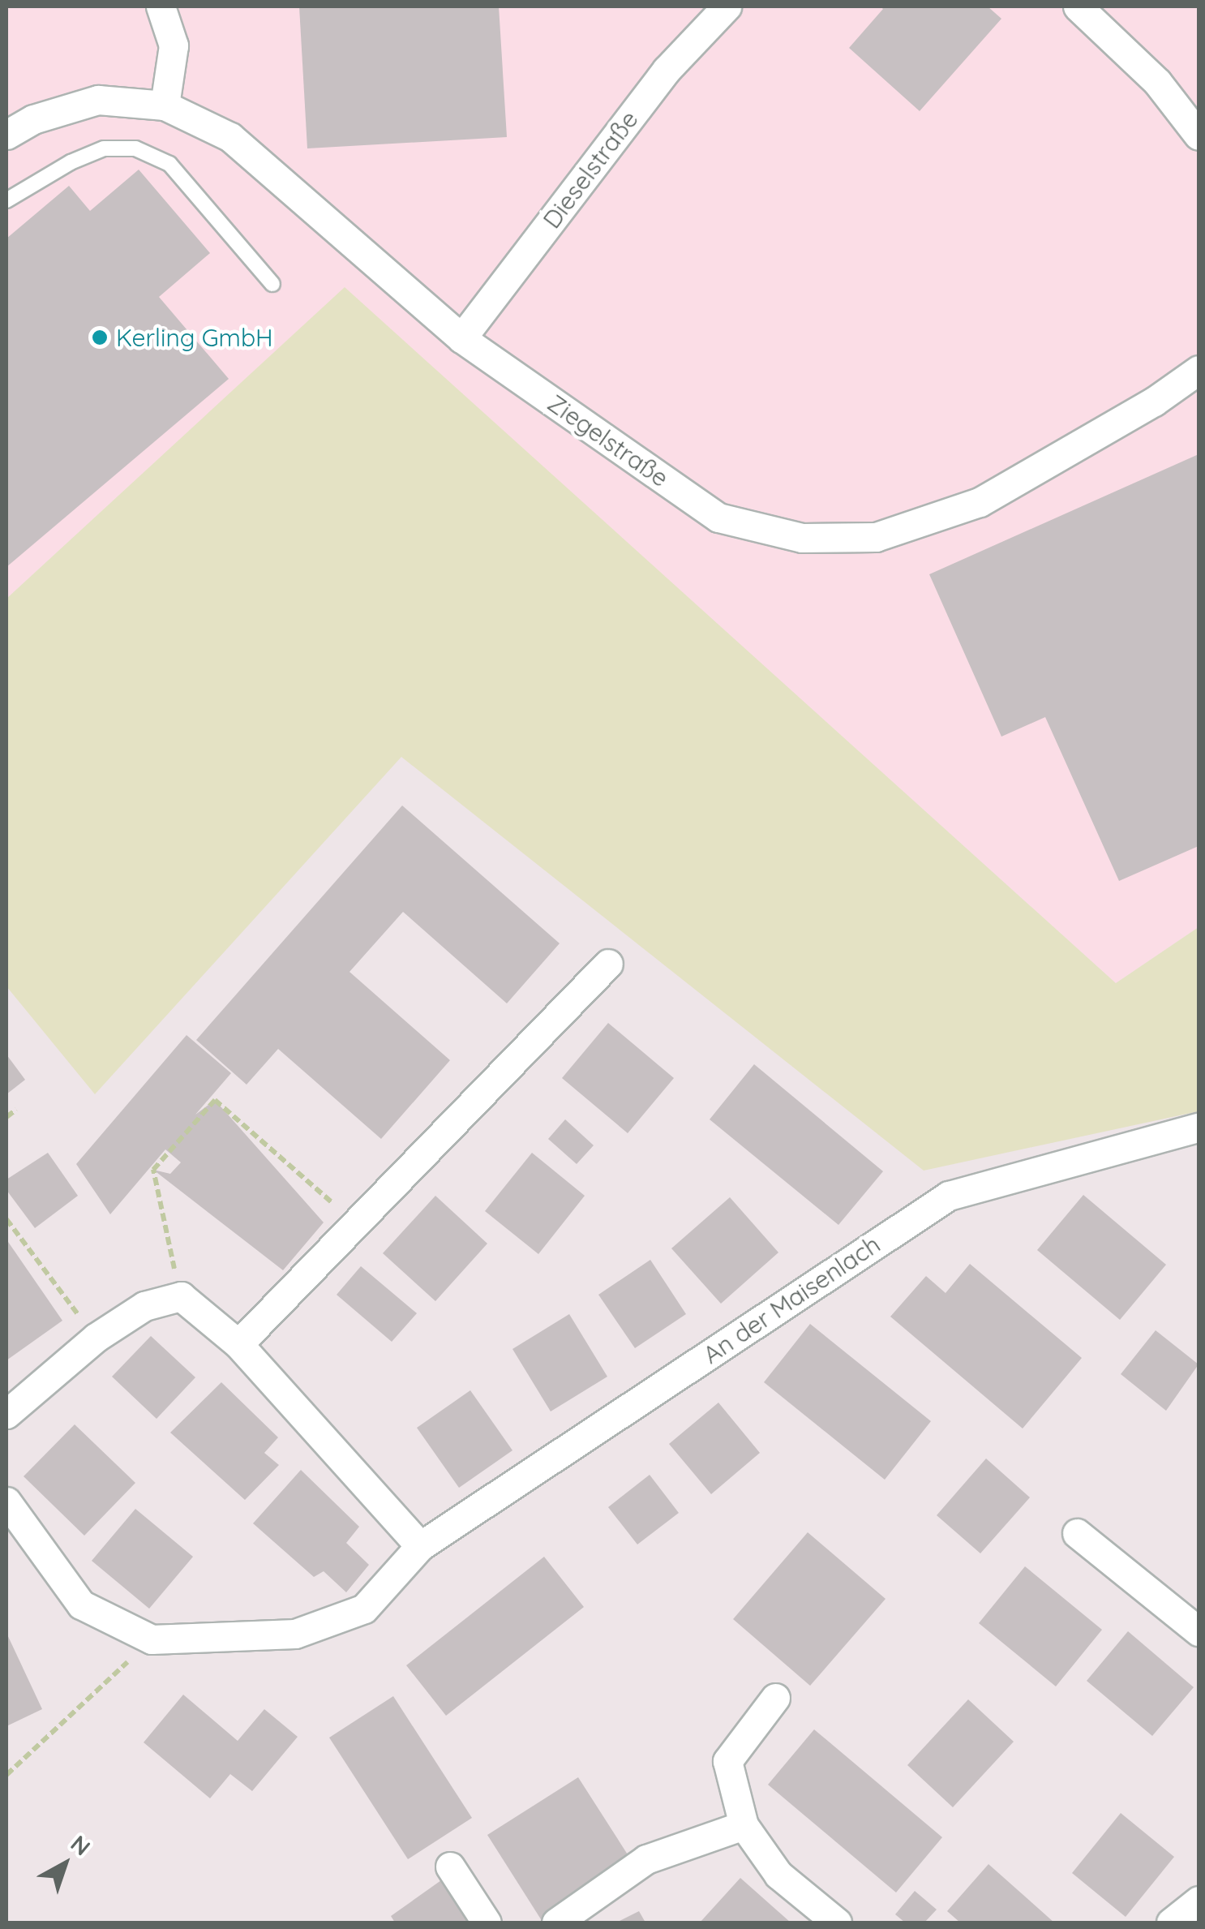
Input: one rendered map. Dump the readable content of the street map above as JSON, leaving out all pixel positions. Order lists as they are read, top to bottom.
{
  "streets": {
    "street": ["Dieselstraße", "Ziegelstraße", "An der Maisenlach"]
  },
  "crossings": [
    ["Dieselstraße", "Ziegelstraße"]
  ],
  "places": ["Kerling GmbH"],
  "north": "top right"
}
